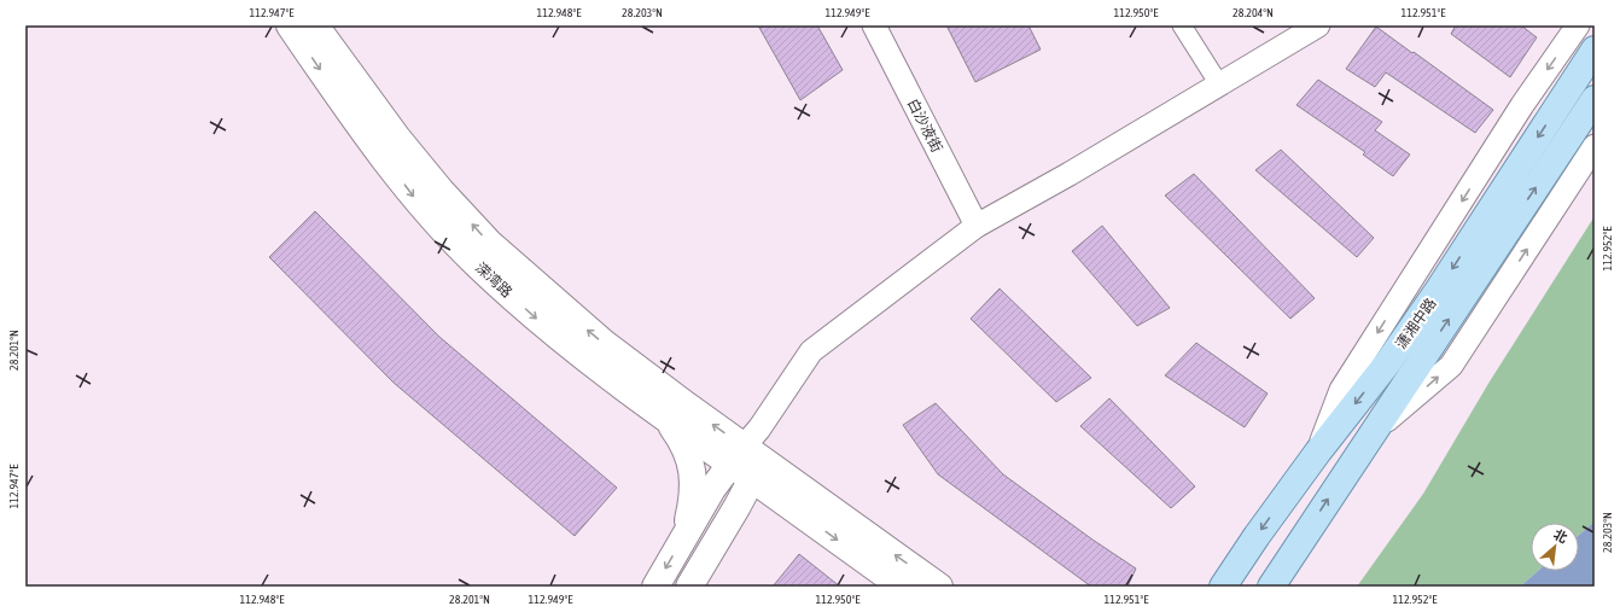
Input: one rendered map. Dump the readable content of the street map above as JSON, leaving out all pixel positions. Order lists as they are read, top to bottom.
{
  "streets": {
    "main road": ["溁湾路", "潇湘中路"],
    "street": ["白沙液街"]
  },
  "north": "top right",
  "coordinates": [
    "112.947°E",
    "112.948°E",
    "28.203°N",
    "112.949°E",
    "112.950°E",
    "28.204°N",
    "112.951°E",
    "112.952°E",
    "28.201°N"
  ]
}
